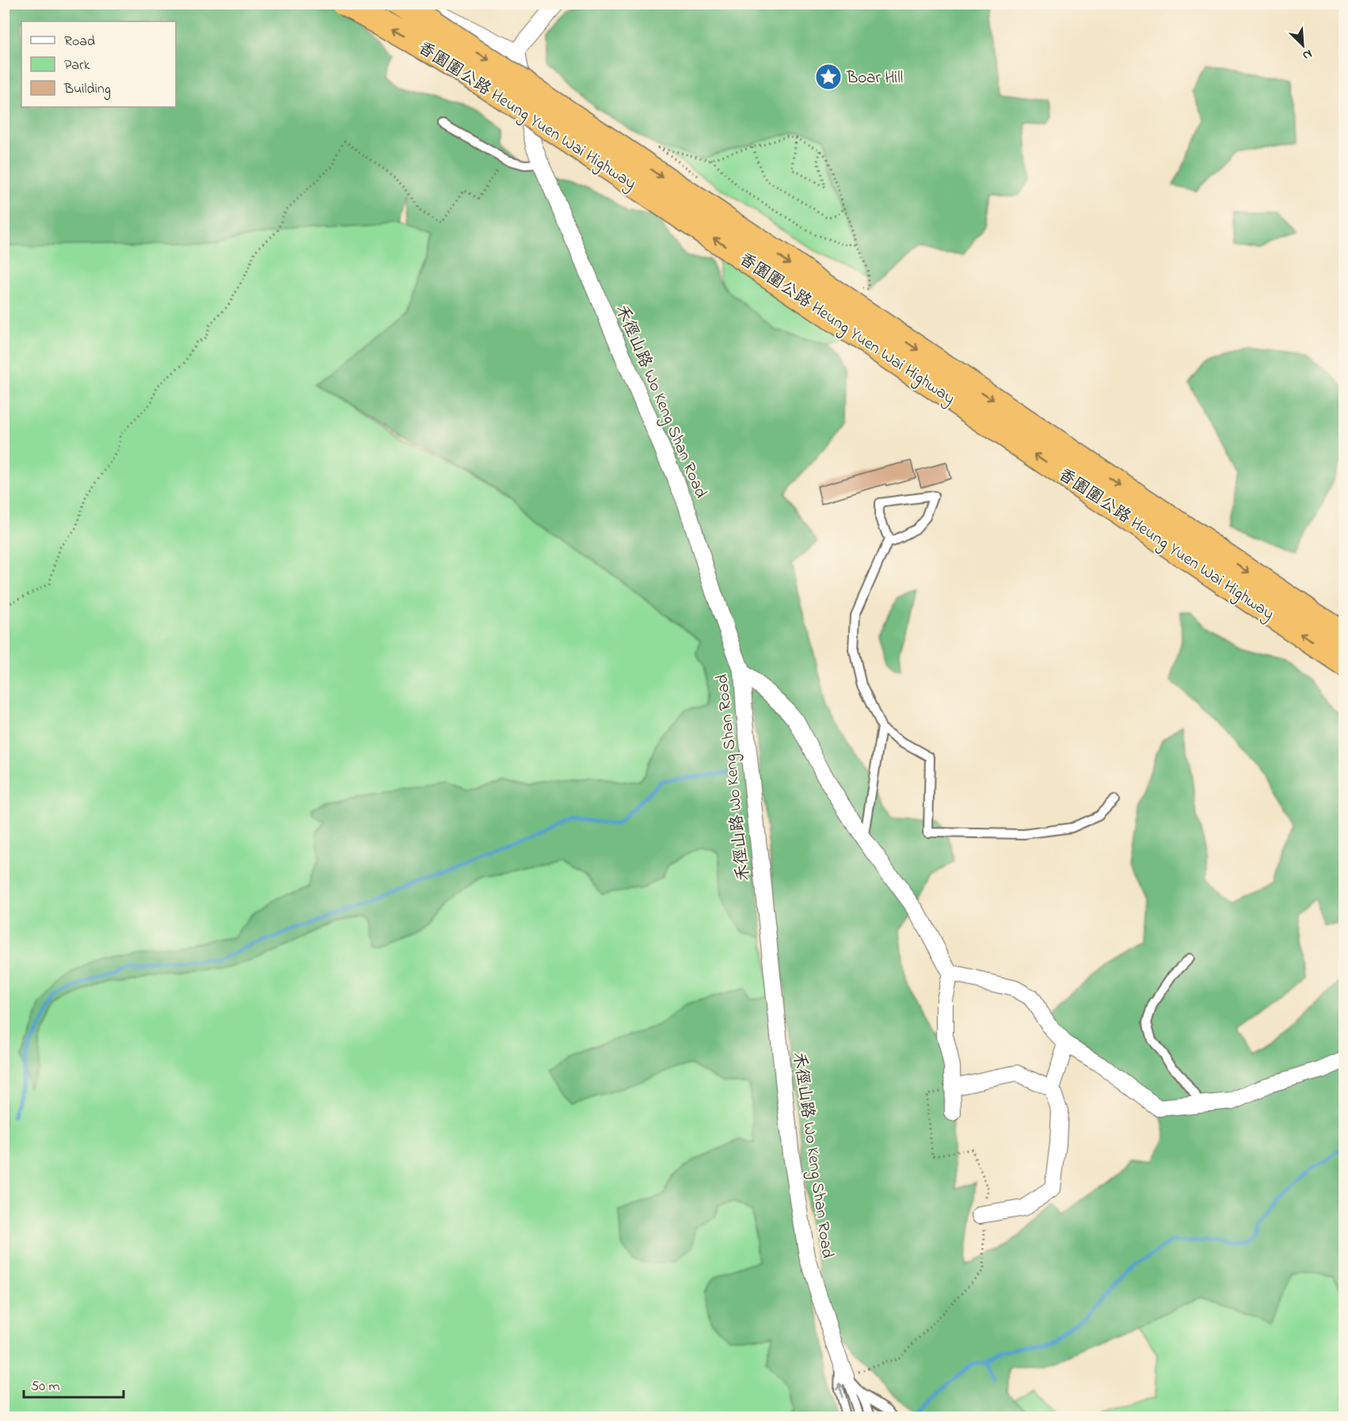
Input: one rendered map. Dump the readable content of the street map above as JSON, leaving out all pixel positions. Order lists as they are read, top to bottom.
{
  "streets": {
    "highway": ["香園圍公路 Heung Yuen Wai Highway"],
    "street": ["禾徑山路 Wo Keng Shan Road"]
  },
  "places": {
    "place": ["Boar Hill"]
  },
  "legend": ["Road", "Park", "Building"],
  "scale_bar": "50 m",
  "north": "bottom right"
}
